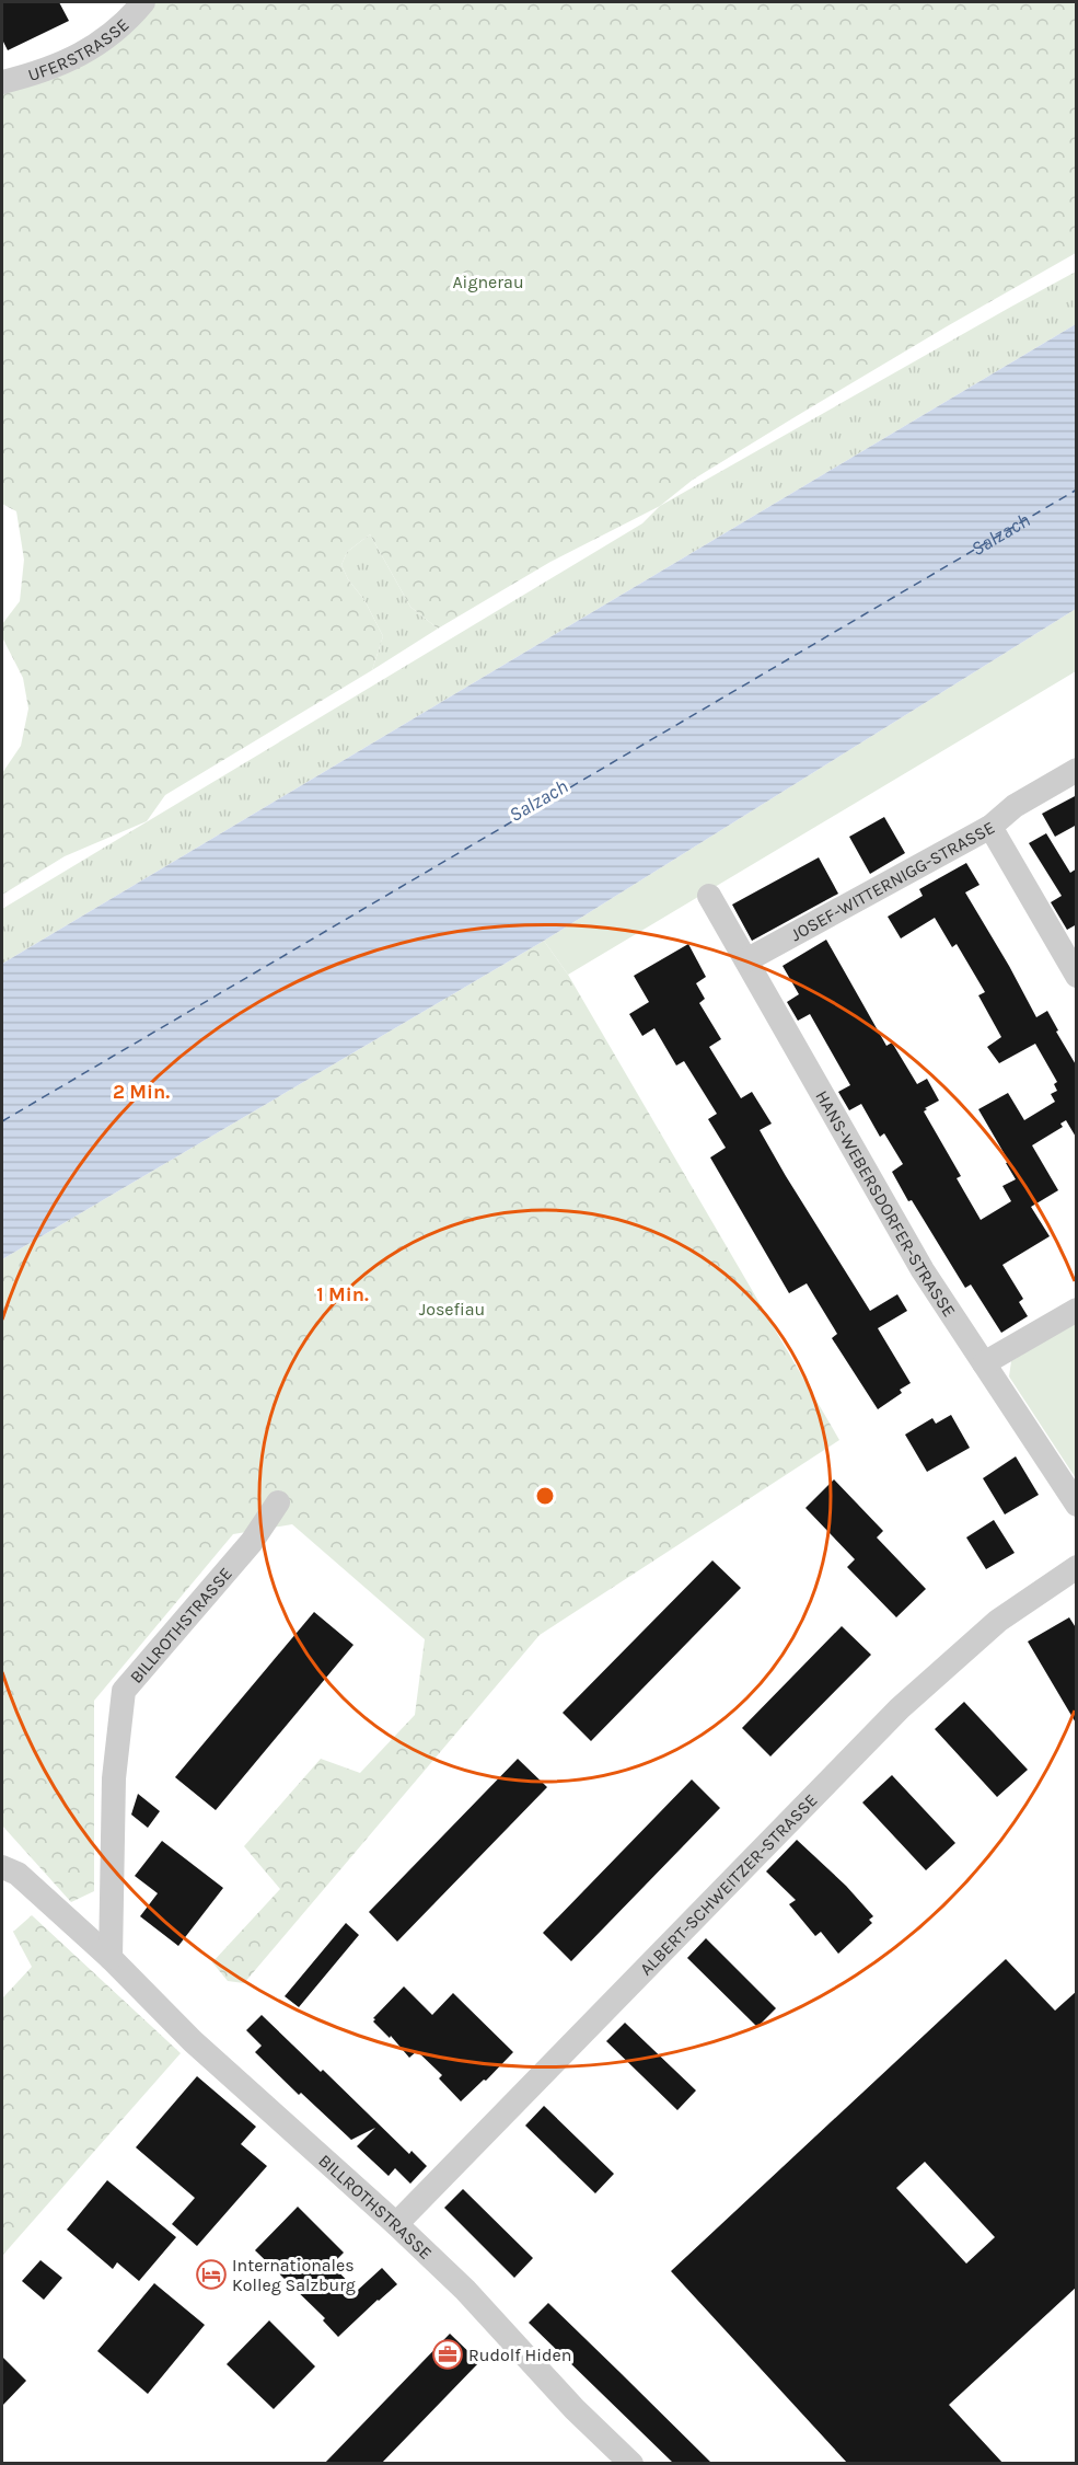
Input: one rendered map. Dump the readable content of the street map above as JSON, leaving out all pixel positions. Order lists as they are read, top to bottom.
{
  "streets": {
    "street": [
      "UFERSTRASSE",
      "JOSEF-WITTERNIGG-STRASSE",
      "HANS-WEBERSDORFER-STRASSE",
      "BILLROTHSTRASSE",
      "ALBERT-SCHWEITZER-STRASSE"
    ]
  },
  "crossings": [
    ["JOSEF-WITTERNIGG-STRASSE", "HANS-WEBERSDORFER-STRASSE"],
    ["BILLROTHSTRASSE", "ALBERT-SCHWEITZER-STRASSE"]
  ],
  "water": ["Salzach"],
  "parks": ["Aignerau", "Josefiau"],
  "places": {
    "hotel": ["Internationales Kolleg Salzburg"],
    "office": ["Rudolf Hiden"]
  },
  "rings": ["2 Min.", "1 Min."]
}
